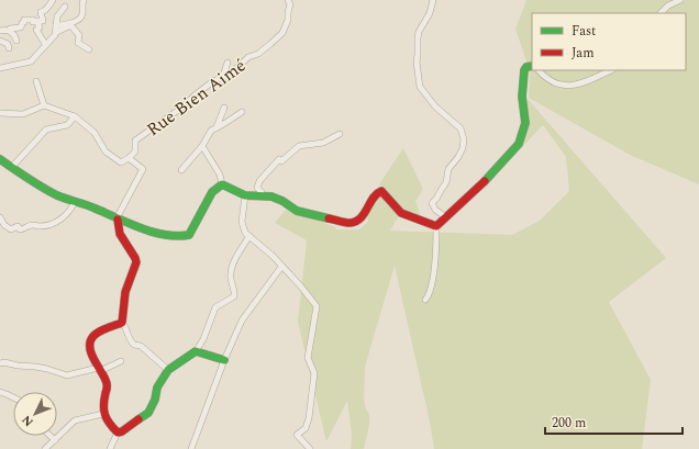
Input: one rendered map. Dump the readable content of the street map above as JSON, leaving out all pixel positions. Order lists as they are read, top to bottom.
{
  "streets": {
    "street": ["Rue Bien Aimé"]
  },
  "legend": ["Fast", "Jam"],
  "scale_bar": "200 m",
  "north": "bottom left"
}
